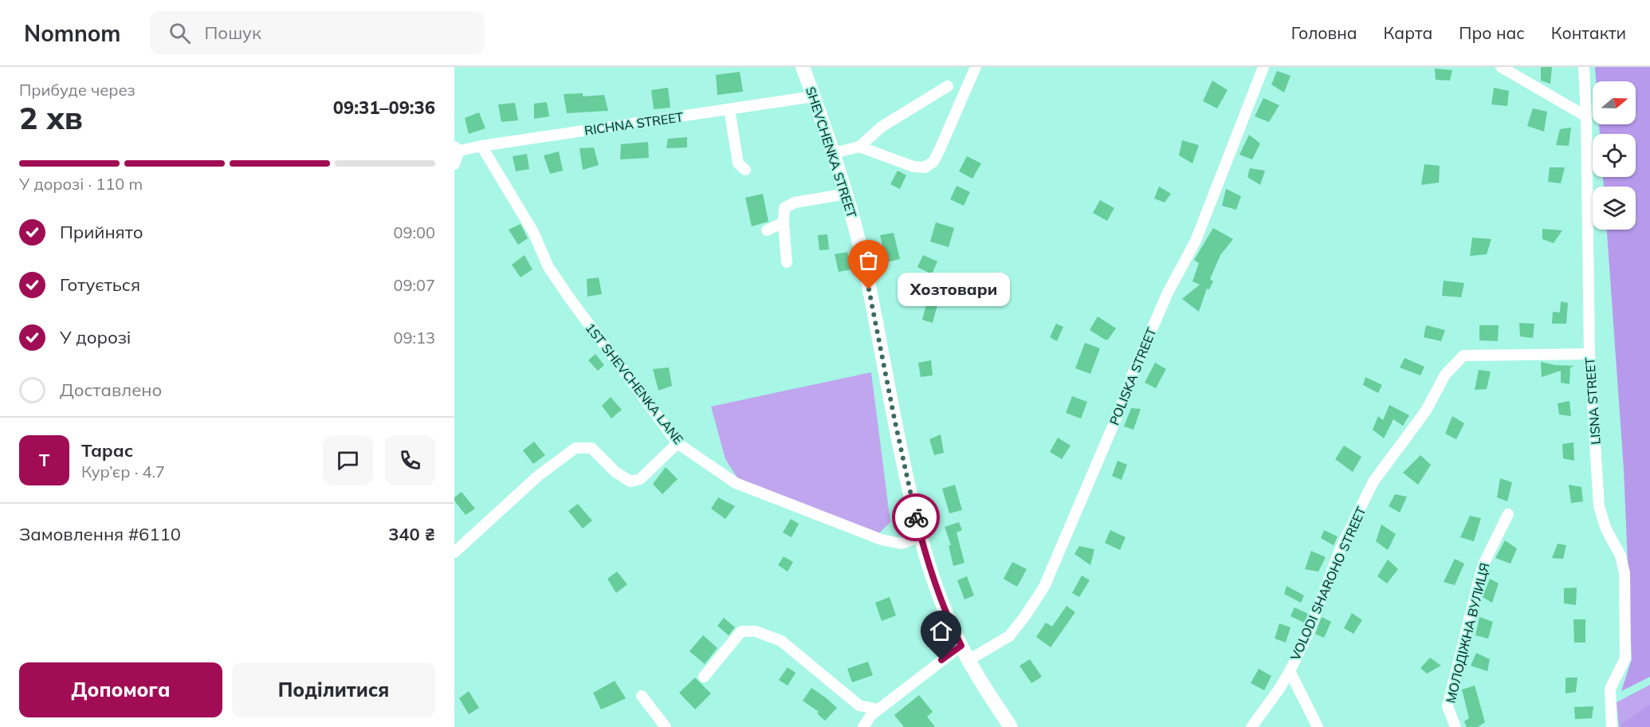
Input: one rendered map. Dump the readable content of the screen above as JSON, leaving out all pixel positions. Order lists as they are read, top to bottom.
{
  "streets": {
    "main road": ["SHEVCHENKA STREET"],
    "street": [
      "RICHNA STREET",
      "POLISKA STREET",
      "1ST SHEVCHENKA LANE",
      "LISNA STREET",
      "VOLODI SHAROHO STREET",
      "МОЛОДІЖНА ВУЛИЦЯ"
    ]
  },
  "crossings": [
    ["RICHNA STREET", "SHEVCHENKA STREET"],
    ["RICHNA STREET", "1ST SHEVCHENKA LANE"],
    ["SHEVCHENKA STREET", "POLISKA STREET"],
    ["SHEVCHENKA STREET", "1ST SHEVCHENKA LANE"],
    ["LISNA STREET", "VOLODI SHAROHO STREET"]
  ],
  "places": ["Хозтовари"],
  "north": "right",
  "page": {
    "header": "Nomnom",
    "search": "Пошук",
    "nav": [
      "Головна",
      "Карта",
      "Про нас",
      "Контакти"
    ],
    "heading": ["2 хв", "Прибуде через", "09:31–09:36"],
    "panel": [
      "Тарас",
      "Кур’єр · 4.7",
      "Замовлення #6110",
      "340 ₴"
    ],
    "bar": "У дорозі · 110 m",
    "list": [
      ["Прийнято", "09:00"],
      ["Готується", "09:07"],
      ["У дорозі", "09:13"],
      "Доставлено"
    ],
    "bubble": "Хозтовари",
    "round": "Т",
    "buttons": ["Допомога", "Поділитися"]
  }
}
